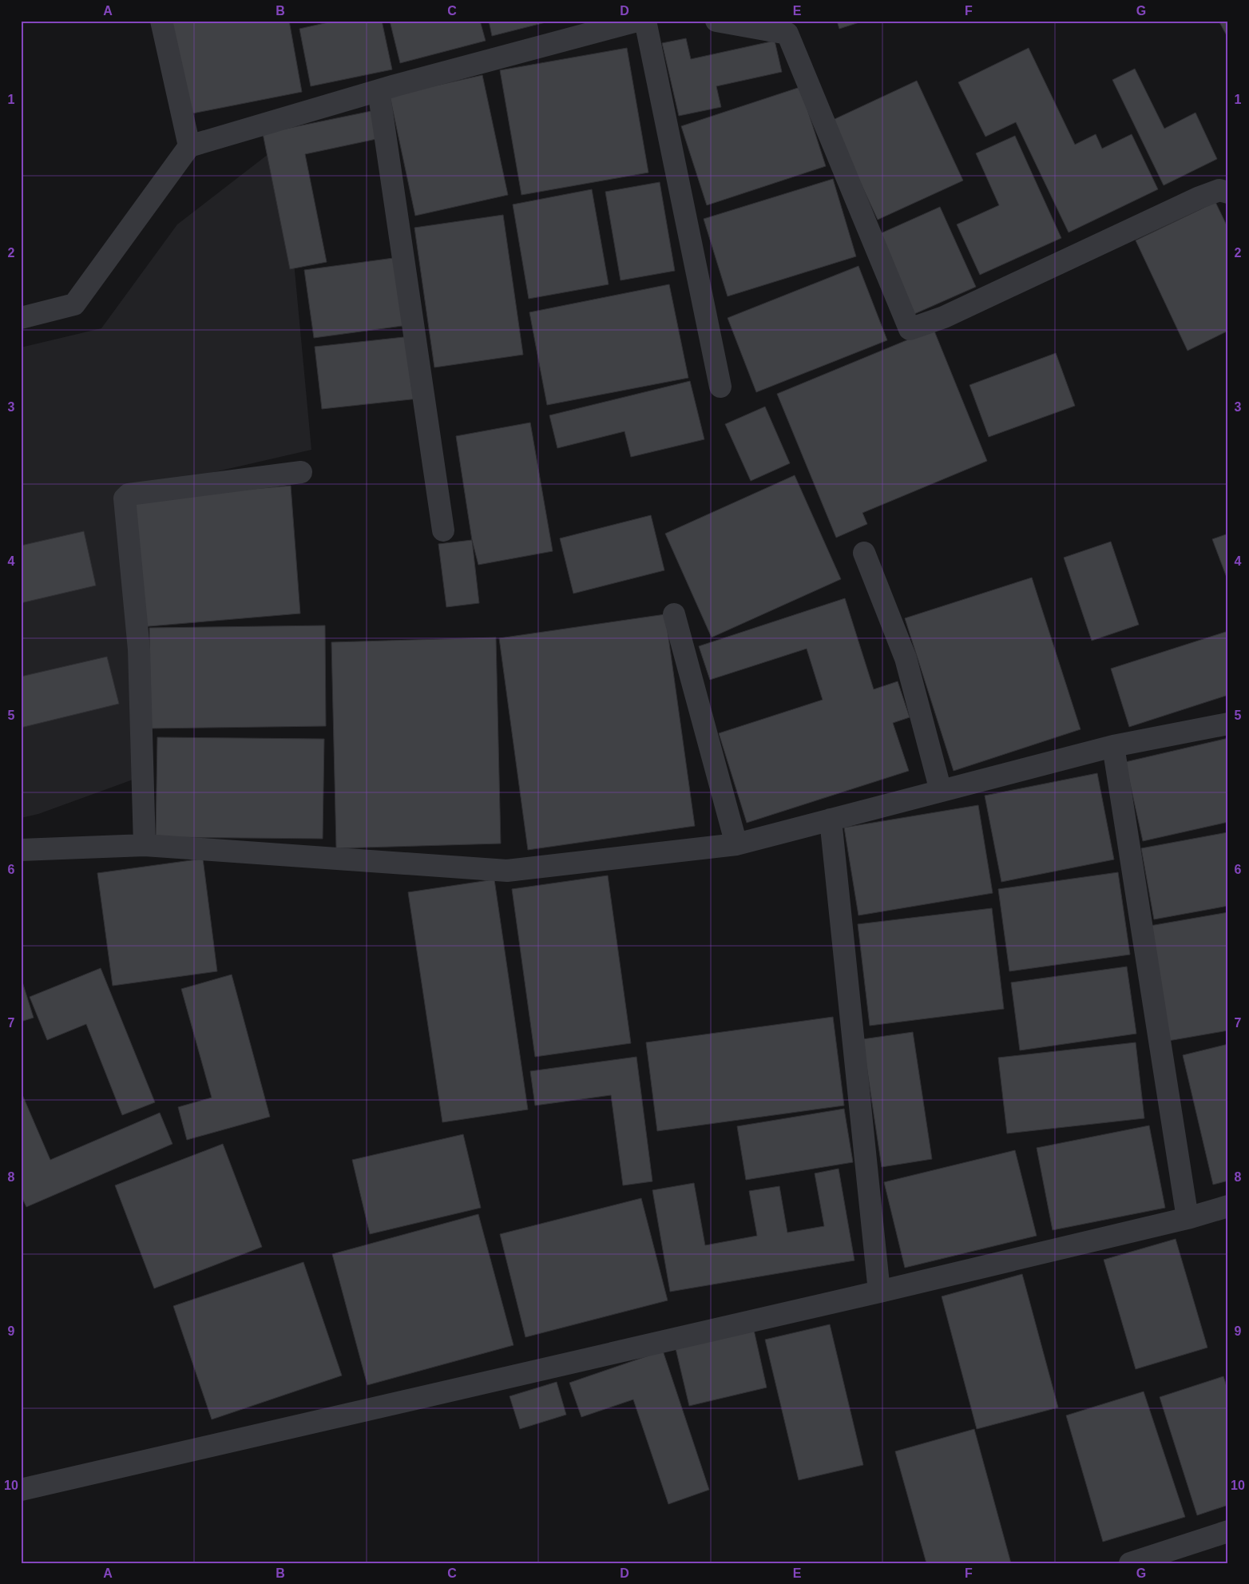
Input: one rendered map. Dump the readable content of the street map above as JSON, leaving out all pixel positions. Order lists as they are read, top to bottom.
{
  "grid": {
    "columns": [
      "A",
      "B",
      "C",
      "D",
      "E",
      "F",
      "G"
    ],
    "rows": [
      "1",
      "2",
      "3",
      "4",
      "5",
      "6",
      "7",
      "8",
      "9",
      "10"
    ]
  }
}
